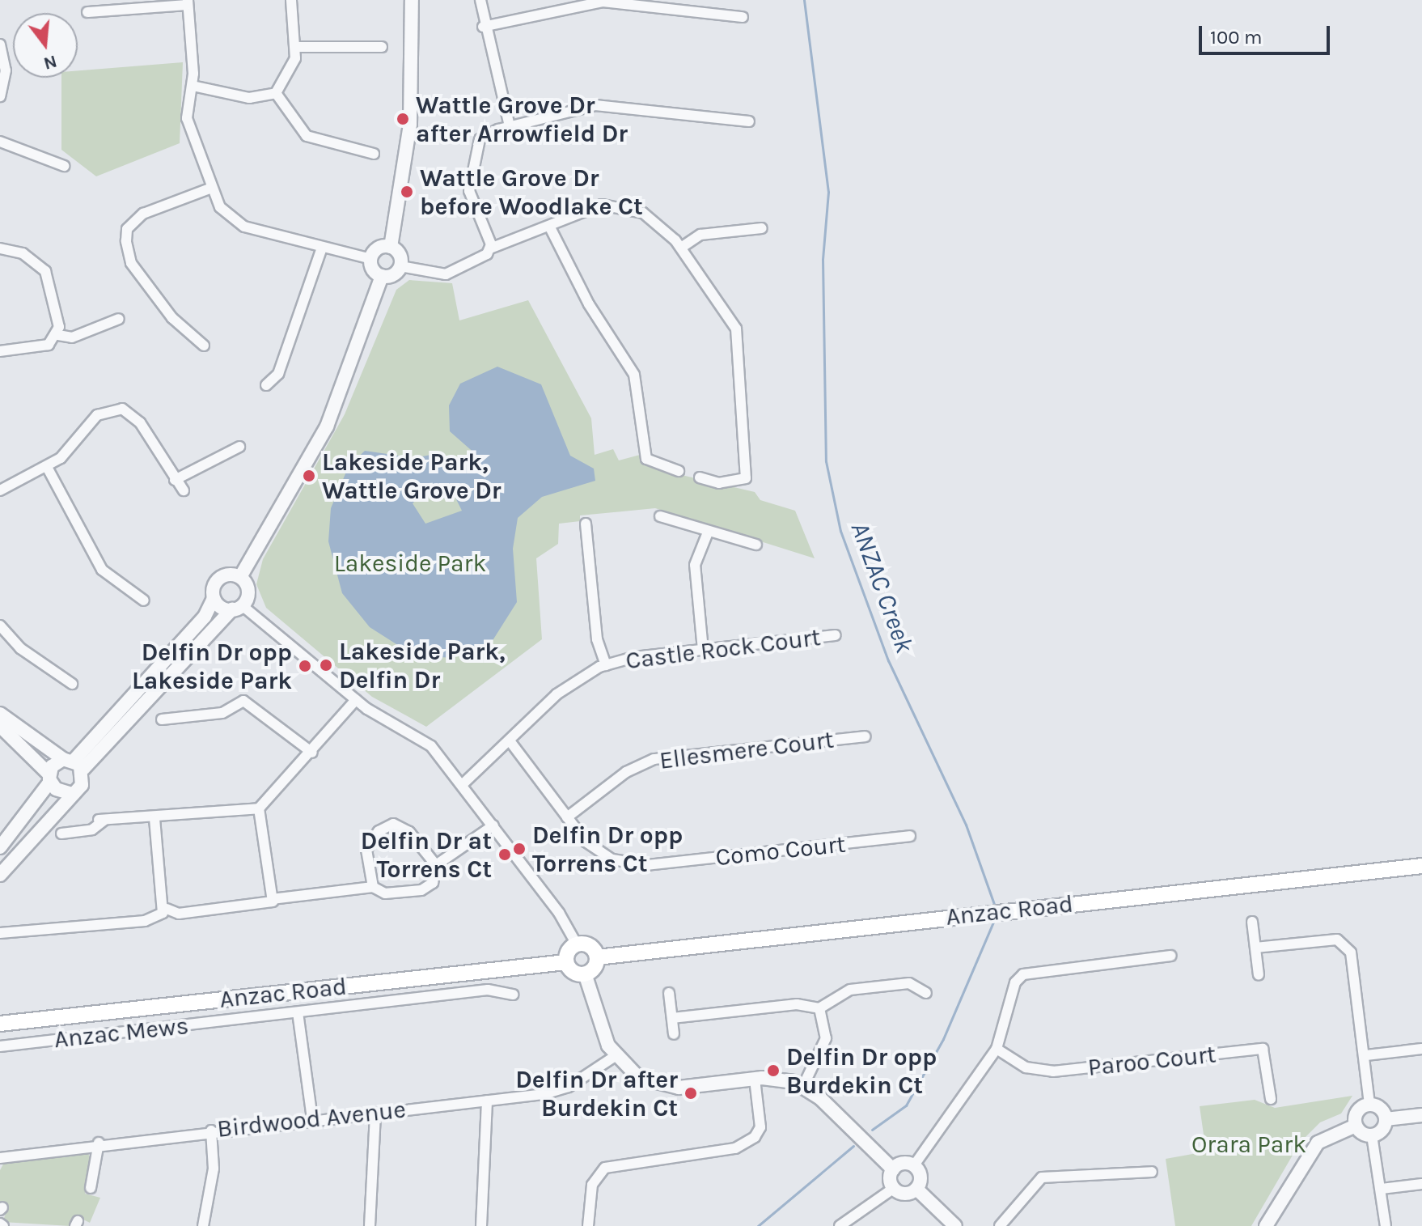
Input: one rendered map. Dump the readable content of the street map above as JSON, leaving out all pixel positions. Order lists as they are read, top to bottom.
{
  "streets": {
    "main road": ["Anzac Road"],
    "street": [
      "Castle Rock Court",
      "Ellesmere Court",
      "Como Court",
      "Anzac Mews",
      "Paroo Court",
      "Birdwood Avenue"
    ]
  },
  "crossings": [
    ["Castle Rock Court", "Como Court"],
    ["Ellesmere Court", "Como Court"]
  ],
  "water": ["ANZAC Creek"],
  "parks": ["Lakeside Park", "Orara Park"],
  "places": [
    "Wattle Grove Dr after Arrowfield Dr",
    "Wattle Grove Dr before Woodlake Ct",
    "Lakeside Park, Wattle Grove Dr",
    "Lakeside Park, Delfin Dr",
    "Delfin Dr opp Lakeside Park",
    "Delfin Dr opp Torrens Ct",
    "Delfin Dr at Torrens Ct",
    "Delfin Dr opp Burdekin Ct",
    "Delfin Dr after Burdekin Ct"
  ],
  "scale_bar": "100 m",
  "north": "bottom"
}
